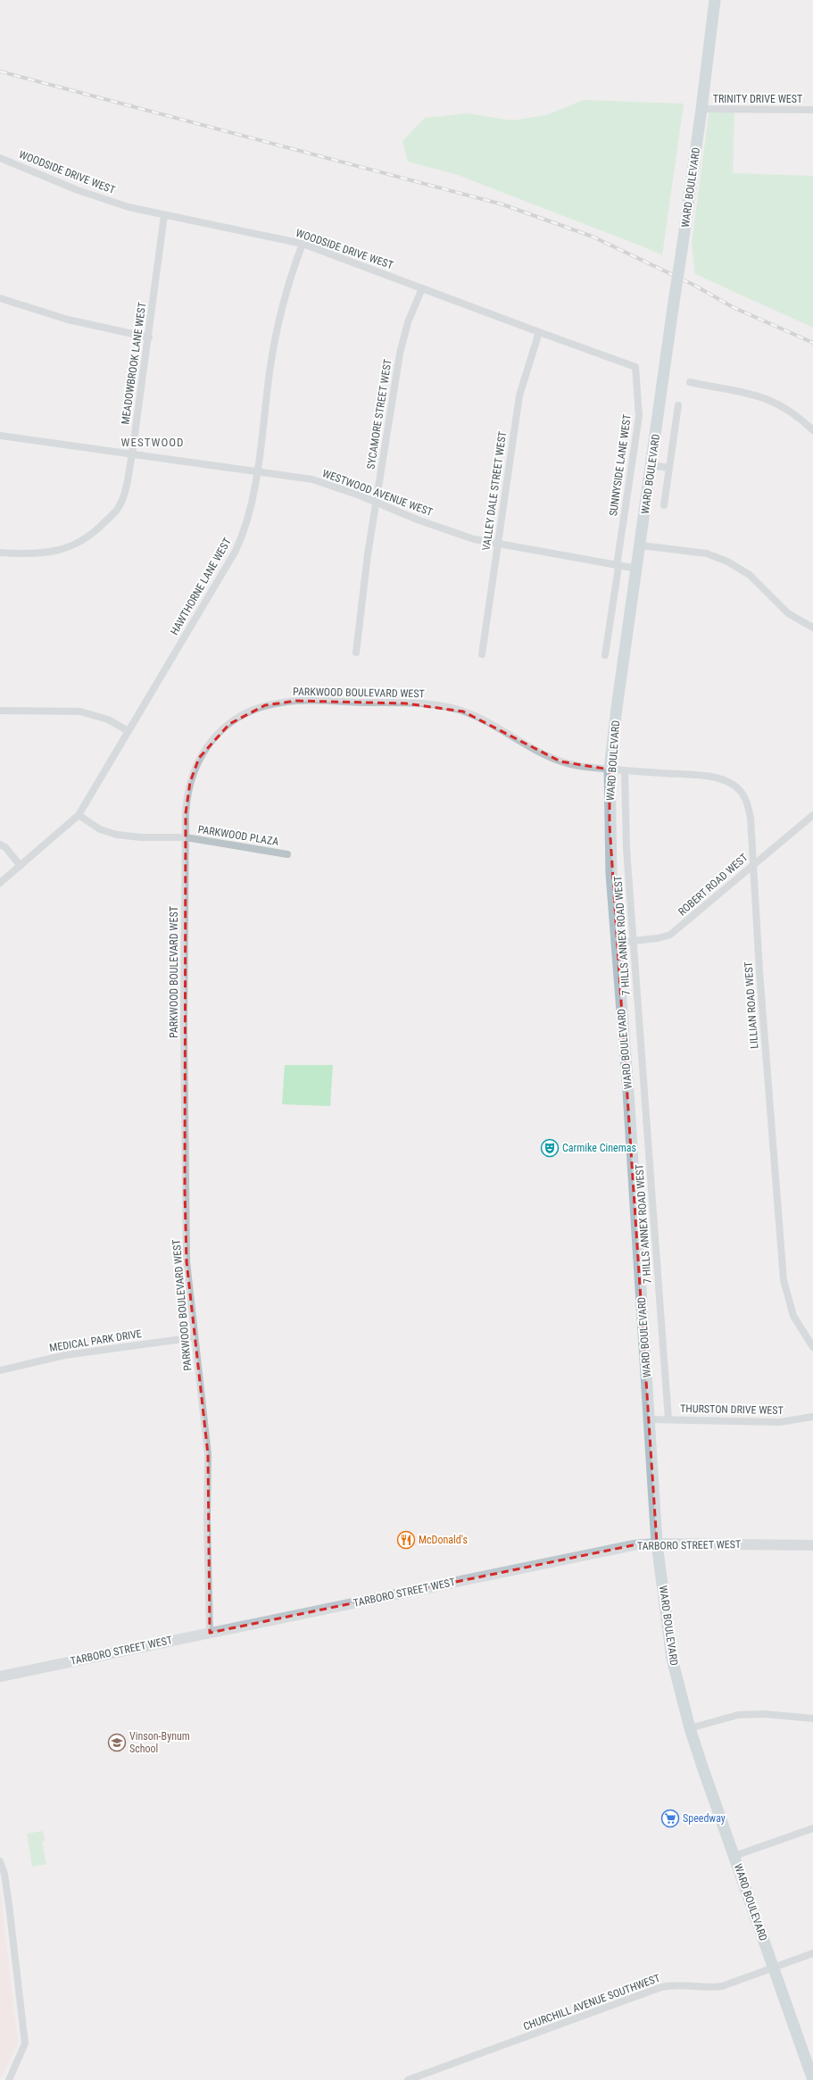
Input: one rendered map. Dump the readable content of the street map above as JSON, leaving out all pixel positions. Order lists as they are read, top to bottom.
{
  "streets": {
    "main road": ["WARD BOULEVARD", "TARBORO STREET WEST"],
    "street": [
      "TRINITY DRIVE WEST",
      "WOODSIDE DRIVE WEST",
      "MEADOWBROOK LANE WEST",
      "SYCAMORE STREET WEST",
      "SUNNYSIDE LANE WEST",
      "VALLEY DALE STREET WEST",
      "WESTWOOD AVENUE WEST",
      "HAWTHORNE LANE WEST",
      "PARKWOOD BOULEVARD WEST",
      "PARKWOOD PLAZA",
      "ROBERT ROAD WEST",
      "7 HILLS ANNEX ROAD WEST",
      "LILLIAN ROAD WEST",
      "MEDICAL PARK DRIVE",
      "THURSTON DRIVE WEST",
      "CHURCHILL AVENUE SOUTHWEST"
    ]
  },
  "crossings": [
    ["TRINITY DRIVE WEST", "WARD BOULEVARD"],
    ["WOODSIDE DRIVE WEST", "MEADOWBROOK LANE WEST"],
    ["WOODSIDE DRIVE WEST", "SYCAMORE STREET WEST"],
    ["WOODSIDE DRIVE WEST", "SUNNYSIDE LANE WEST"],
    ["WOODSIDE DRIVE WEST", "VALLEY DALE STREET WEST"],
    ["WOODSIDE DRIVE WEST", "HAWTHORNE LANE WEST"],
    ["WARD BOULEVARD", "WESTWOOD AVENUE WEST"],
    ["WARD BOULEVARD", "PARKWOOD BOULEVARD WEST"],
    ["WARD BOULEVARD", "ROBERT ROAD WEST"],
    ["WARD BOULEVARD", "LILLIAN ROAD WEST"],
    ["WARD BOULEVARD", "THURSTON DRIVE WEST"],
    ["WARD BOULEVARD", "TARBORO STREET WEST"],
    ["WARD BOULEVARD", "CHURCHILL AVENUE SOUTHWEST"],
    ["MEADOWBROOK LANE WEST", "WESTWOOD AVENUE WEST"],
    ["SYCAMORE STREET WEST", "WESTWOOD AVENUE WEST"],
    ["SUNNYSIDE LANE WEST", "WESTWOOD AVENUE WEST"],
    ["VALLEY DALE STREET WEST", "WESTWOOD AVENUE WEST"],
    ["WESTWOOD AVENUE WEST", "HAWTHORNE LANE WEST"],
    ["HAWTHORNE LANE WEST", "PARKWOOD PLAZA"],
    ["PARKWOOD BOULEVARD WEST", "PARKWOOD PLAZA"],
    ["PARKWOOD BOULEVARD WEST", "LILLIAN ROAD WEST"],
    ["PARKWOOD BOULEVARD WEST", "MEDICAL PARK DRIVE"],
    ["PARKWOOD BOULEVARD WEST", "TARBORO STREET WEST"],
    ["ROBERT ROAD WEST", "7 HILLS ANNEX ROAD WEST"],
    ["ROBERT ROAD WEST", "LILLIAN ROAD WEST"],
    ["7 HILLS ANNEX ROAD WEST", "LILLIAN ROAD WEST"],
    ["7 HILLS ANNEX ROAD WEST", "THURSTON DRIVE WEST"]
  ],
  "districts": ["WESTWOOD"],
  "places": {
    "theatre": ["Carmike Cinemas"],
    "restaurant": ["McDonald's"],
    "school or university": ["Vinson-Bynum School"],
    "supermarket": ["Speedway"]
  }
}
